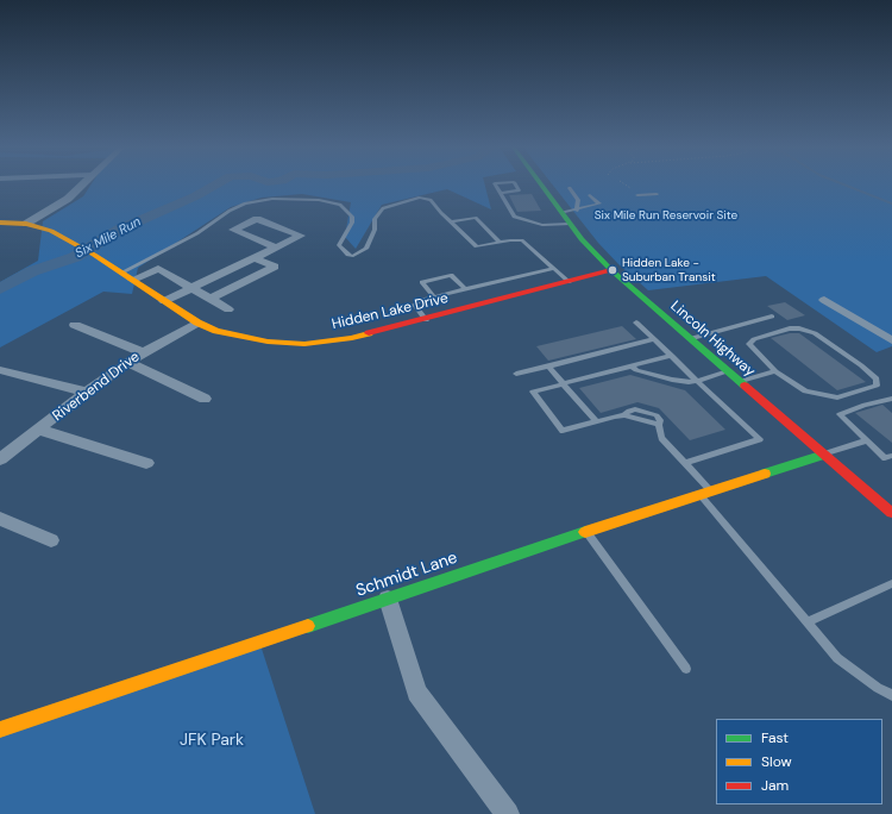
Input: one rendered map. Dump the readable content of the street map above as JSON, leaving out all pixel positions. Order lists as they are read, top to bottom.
{
  "streets": {
    "street": [
      "Hidden Lake Drive",
      "Lincoln Highway",
      "Riverbend Drive",
      "Schmidt Lane"
    ]
  },
  "crossings": [
    ["Hidden Lake Drive", "Lincoln Highway"],
    ["Hidden Lake Drive", "Riverbend Drive"],
    ["Lincoln Highway", "Schmidt Lane"]
  ],
  "water": ["Six Mile Run"],
  "parks": ["Six Mile Run Reservoir Site", "JFK Park"],
  "places": ["Hidden Lake - Suburban Transit"],
  "legend": ["Fast", "Slow", "Jam"]
}
